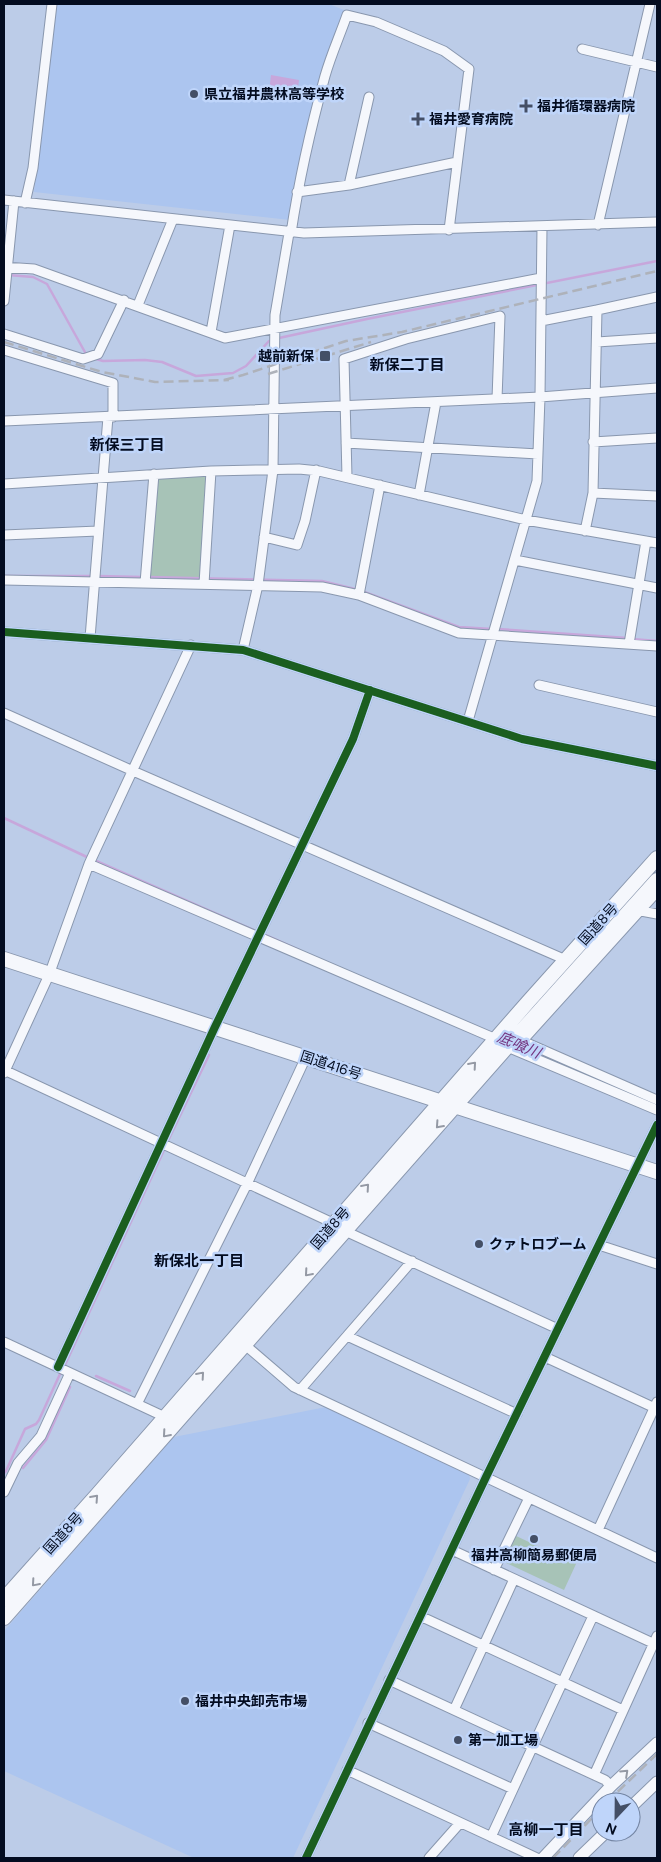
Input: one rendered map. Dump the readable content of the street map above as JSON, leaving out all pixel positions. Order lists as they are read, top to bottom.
{
  "streets": {
    "highway": ["国道8号", "国道416号"]
  },
  "crossings": [
    ["国道8号", "国道416号"]
  ],
  "districts": [
    "新保二丁目",
    "新保三丁目",
    "新保北一丁目",
    "高柳一丁目"
  ],
  "water": ["底喰川"],
  "places": {
    "other": [
      "県立福井農林高等学校",
      "クァトロブーム",
      "福井高柳簡易郵便局",
      "福井中央卸売市場",
      "第一加工場"
    ],
    "health": ["福井循環器病院", "福井愛育病院"],
    "transit": ["越前新保"]
  },
  "north": "bottom"
}
